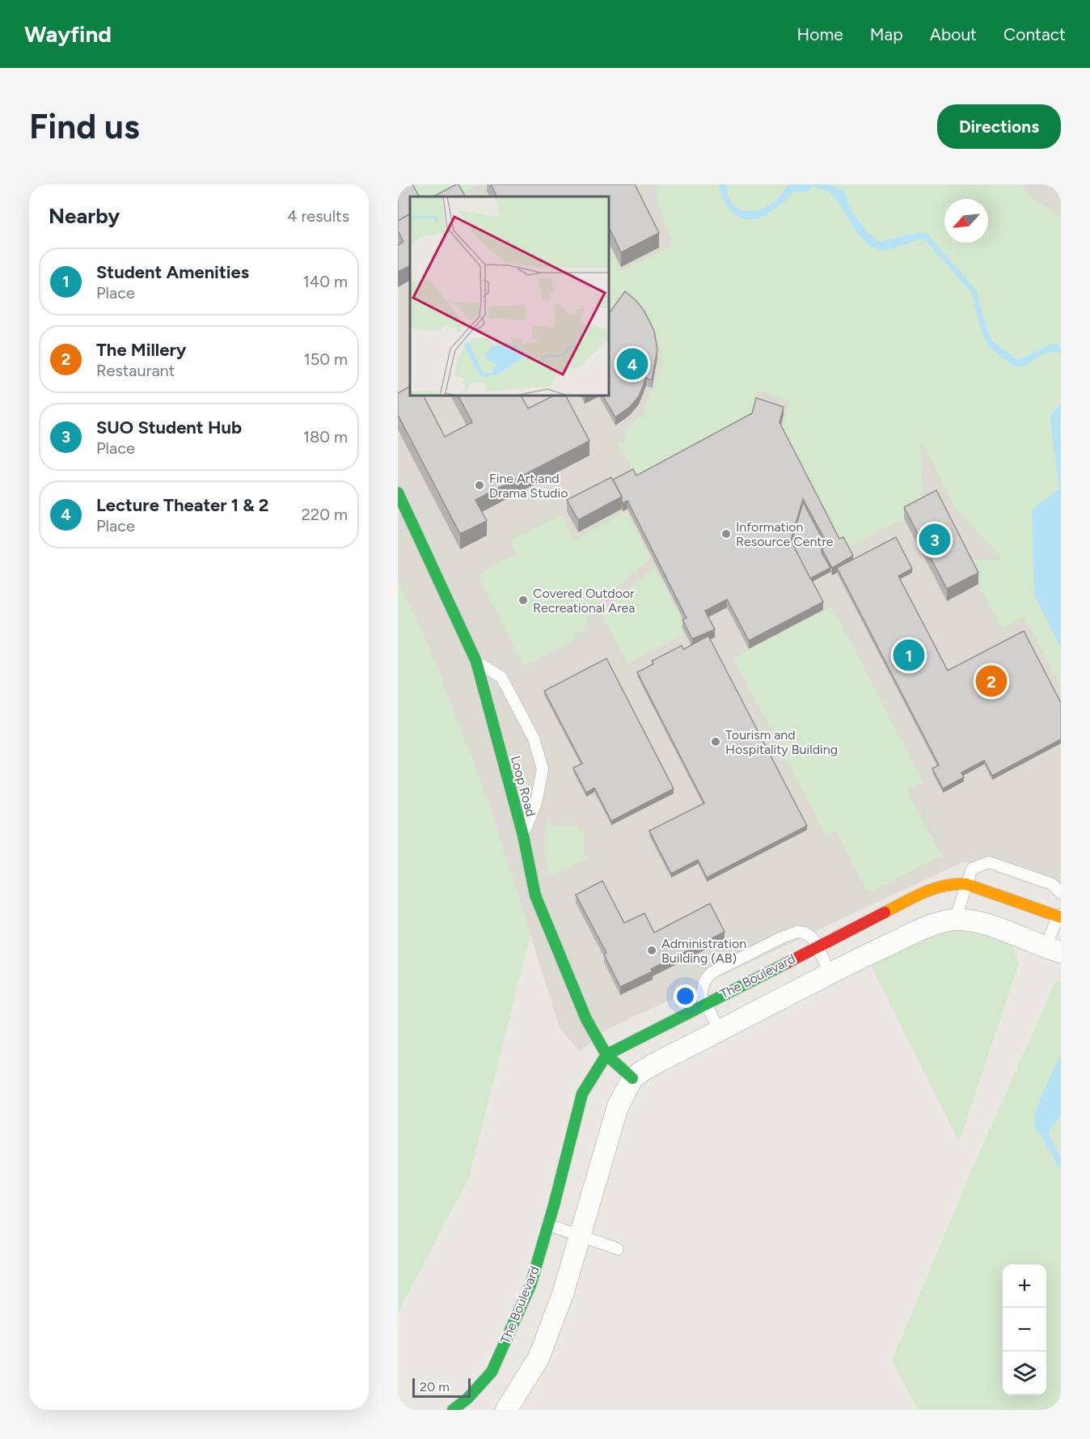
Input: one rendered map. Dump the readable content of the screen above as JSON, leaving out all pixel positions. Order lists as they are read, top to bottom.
{
  "streets": {
    "street": ["Loop Road", "The Boulevard"]
  },
  "crossings": [
    ["Loop Road", "The Boulevard"]
  ],
  "places": [
    "Fine Art and Drama Studio",
    "Information Resource Centre",
    "Covered Outdoor Recreational Area",
    "Tourism and Hospitality Building",
    "Administration Building (AB)"
  ],
  "scale_bar": "20 m",
  "north": "bottom left",
  "page": {
    "header": "Wayfind",
    "nav": [
      "Home",
      "Map",
      "About",
      "Contact"
    ],
    "buttons": "Directions",
    "title": "Find us",
    "heading": ["Nearby", "4 results"],
    "list": [
      {
        "mark": "1",
        "name": "Student Amenities",
        "note": "Place",
        "value": "140 m"
      },
      {
        "mark": "2",
        "name": "The Millery",
        "note": "Restaurant",
        "value": "150 m"
      },
      {
        "mark": "3",
        "name": "SUO Student Hub",
        "note": "Place",
        "value": "180 m"
      },
      {
        "mark": "4",
        "name": "Lecture Theater 1 & 2",
        "note": "Place",
        "value": "220 m"
      }
    ],
    "pins": [
      "4",
      "3",
      "1",
      "2"
    ],
    "map_buttons": ["+", "−"],
    "scale": "20 m"
  }
}
